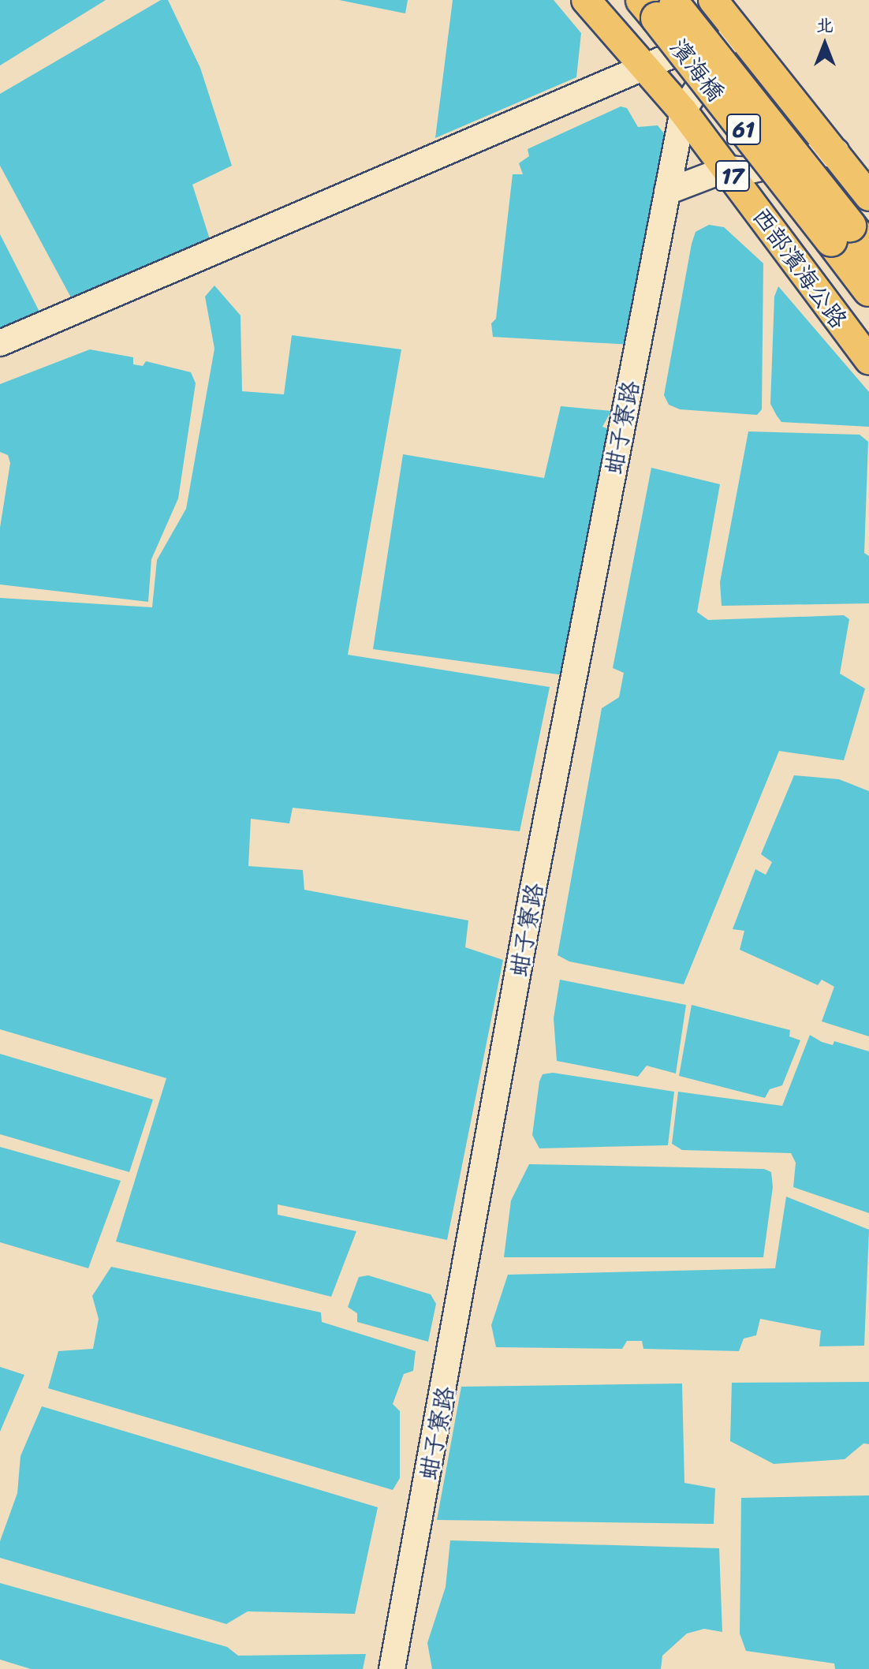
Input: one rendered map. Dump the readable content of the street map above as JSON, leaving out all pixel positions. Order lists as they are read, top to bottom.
{
  "streets": {
    "highway": ["濱海橋", "61"],
    "main road": ["17", "西部濱海公路"],
    "street": ["蚶子寮路"]
  },
  "crossings": [
    ["濱海橋", "61"],
    ["西部濱海公路", "蚶子寮路"]
  ],
  "north": "top"
}
